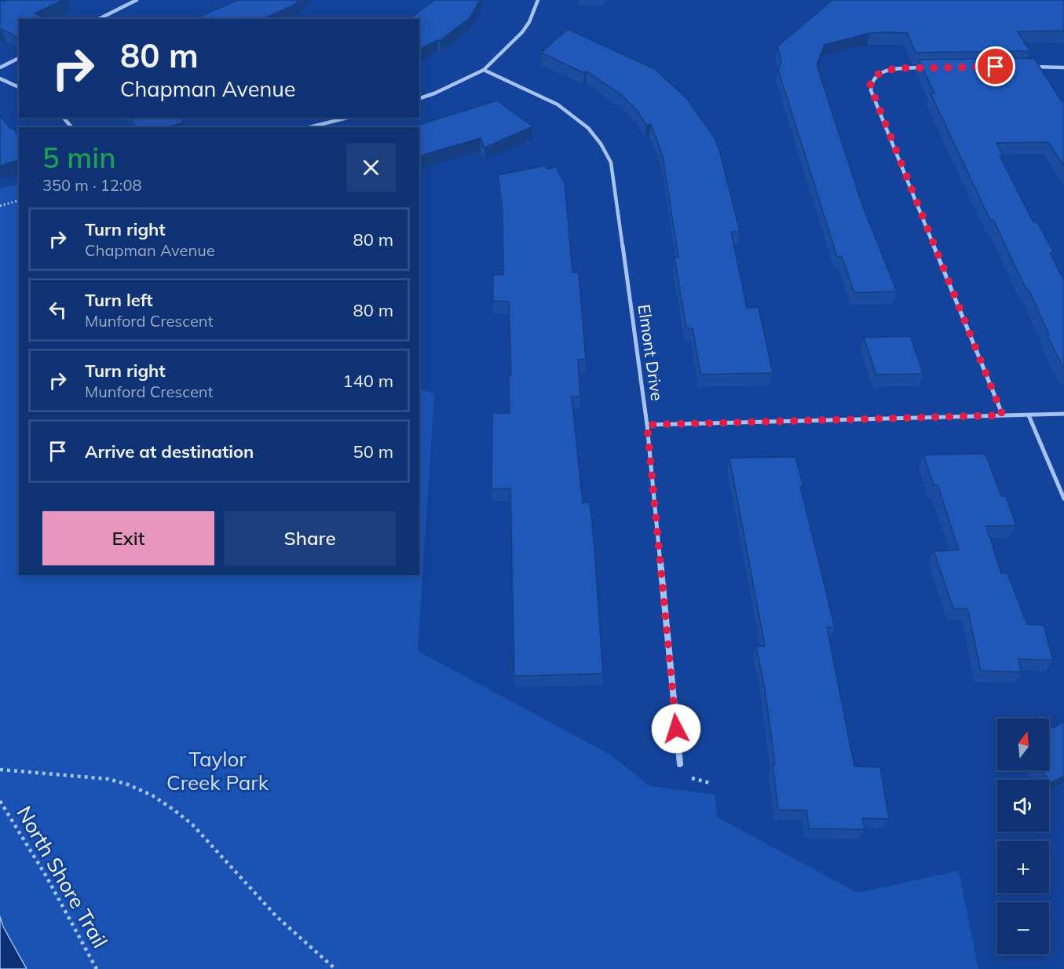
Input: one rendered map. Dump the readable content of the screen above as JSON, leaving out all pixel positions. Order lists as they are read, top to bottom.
{
  "streets": {
    "street": ["Elmont Drive"],
    "path": ["North Shore Trail"]
  },
  "parks": ["Taylor Creek Park"],
  "north": "top",
  "page": {
    "turn": ["80 m", "Chapman Avenue"],
    "heading": ["5 min", "350 m · 12:08"],
    "list": [
      {
        "name": "Turn right",
        "note": "Chapman Avenue",
        "value": "80 m"
      },
      {
        "name": "Turn left",
        "note": "Munford Crescent",
        "value": "80 m"
      },
      {
        "name": "Turn right",
        "note": "Munford Crescent",
        "value": "140 m"
      },
      {
        "name": "Arrive at destination",
        "value": "50 m"
      }
    ],
    "buttons": ["Exit", "Share"],
    "map_buttons": ["+", "−"]
  }
}
